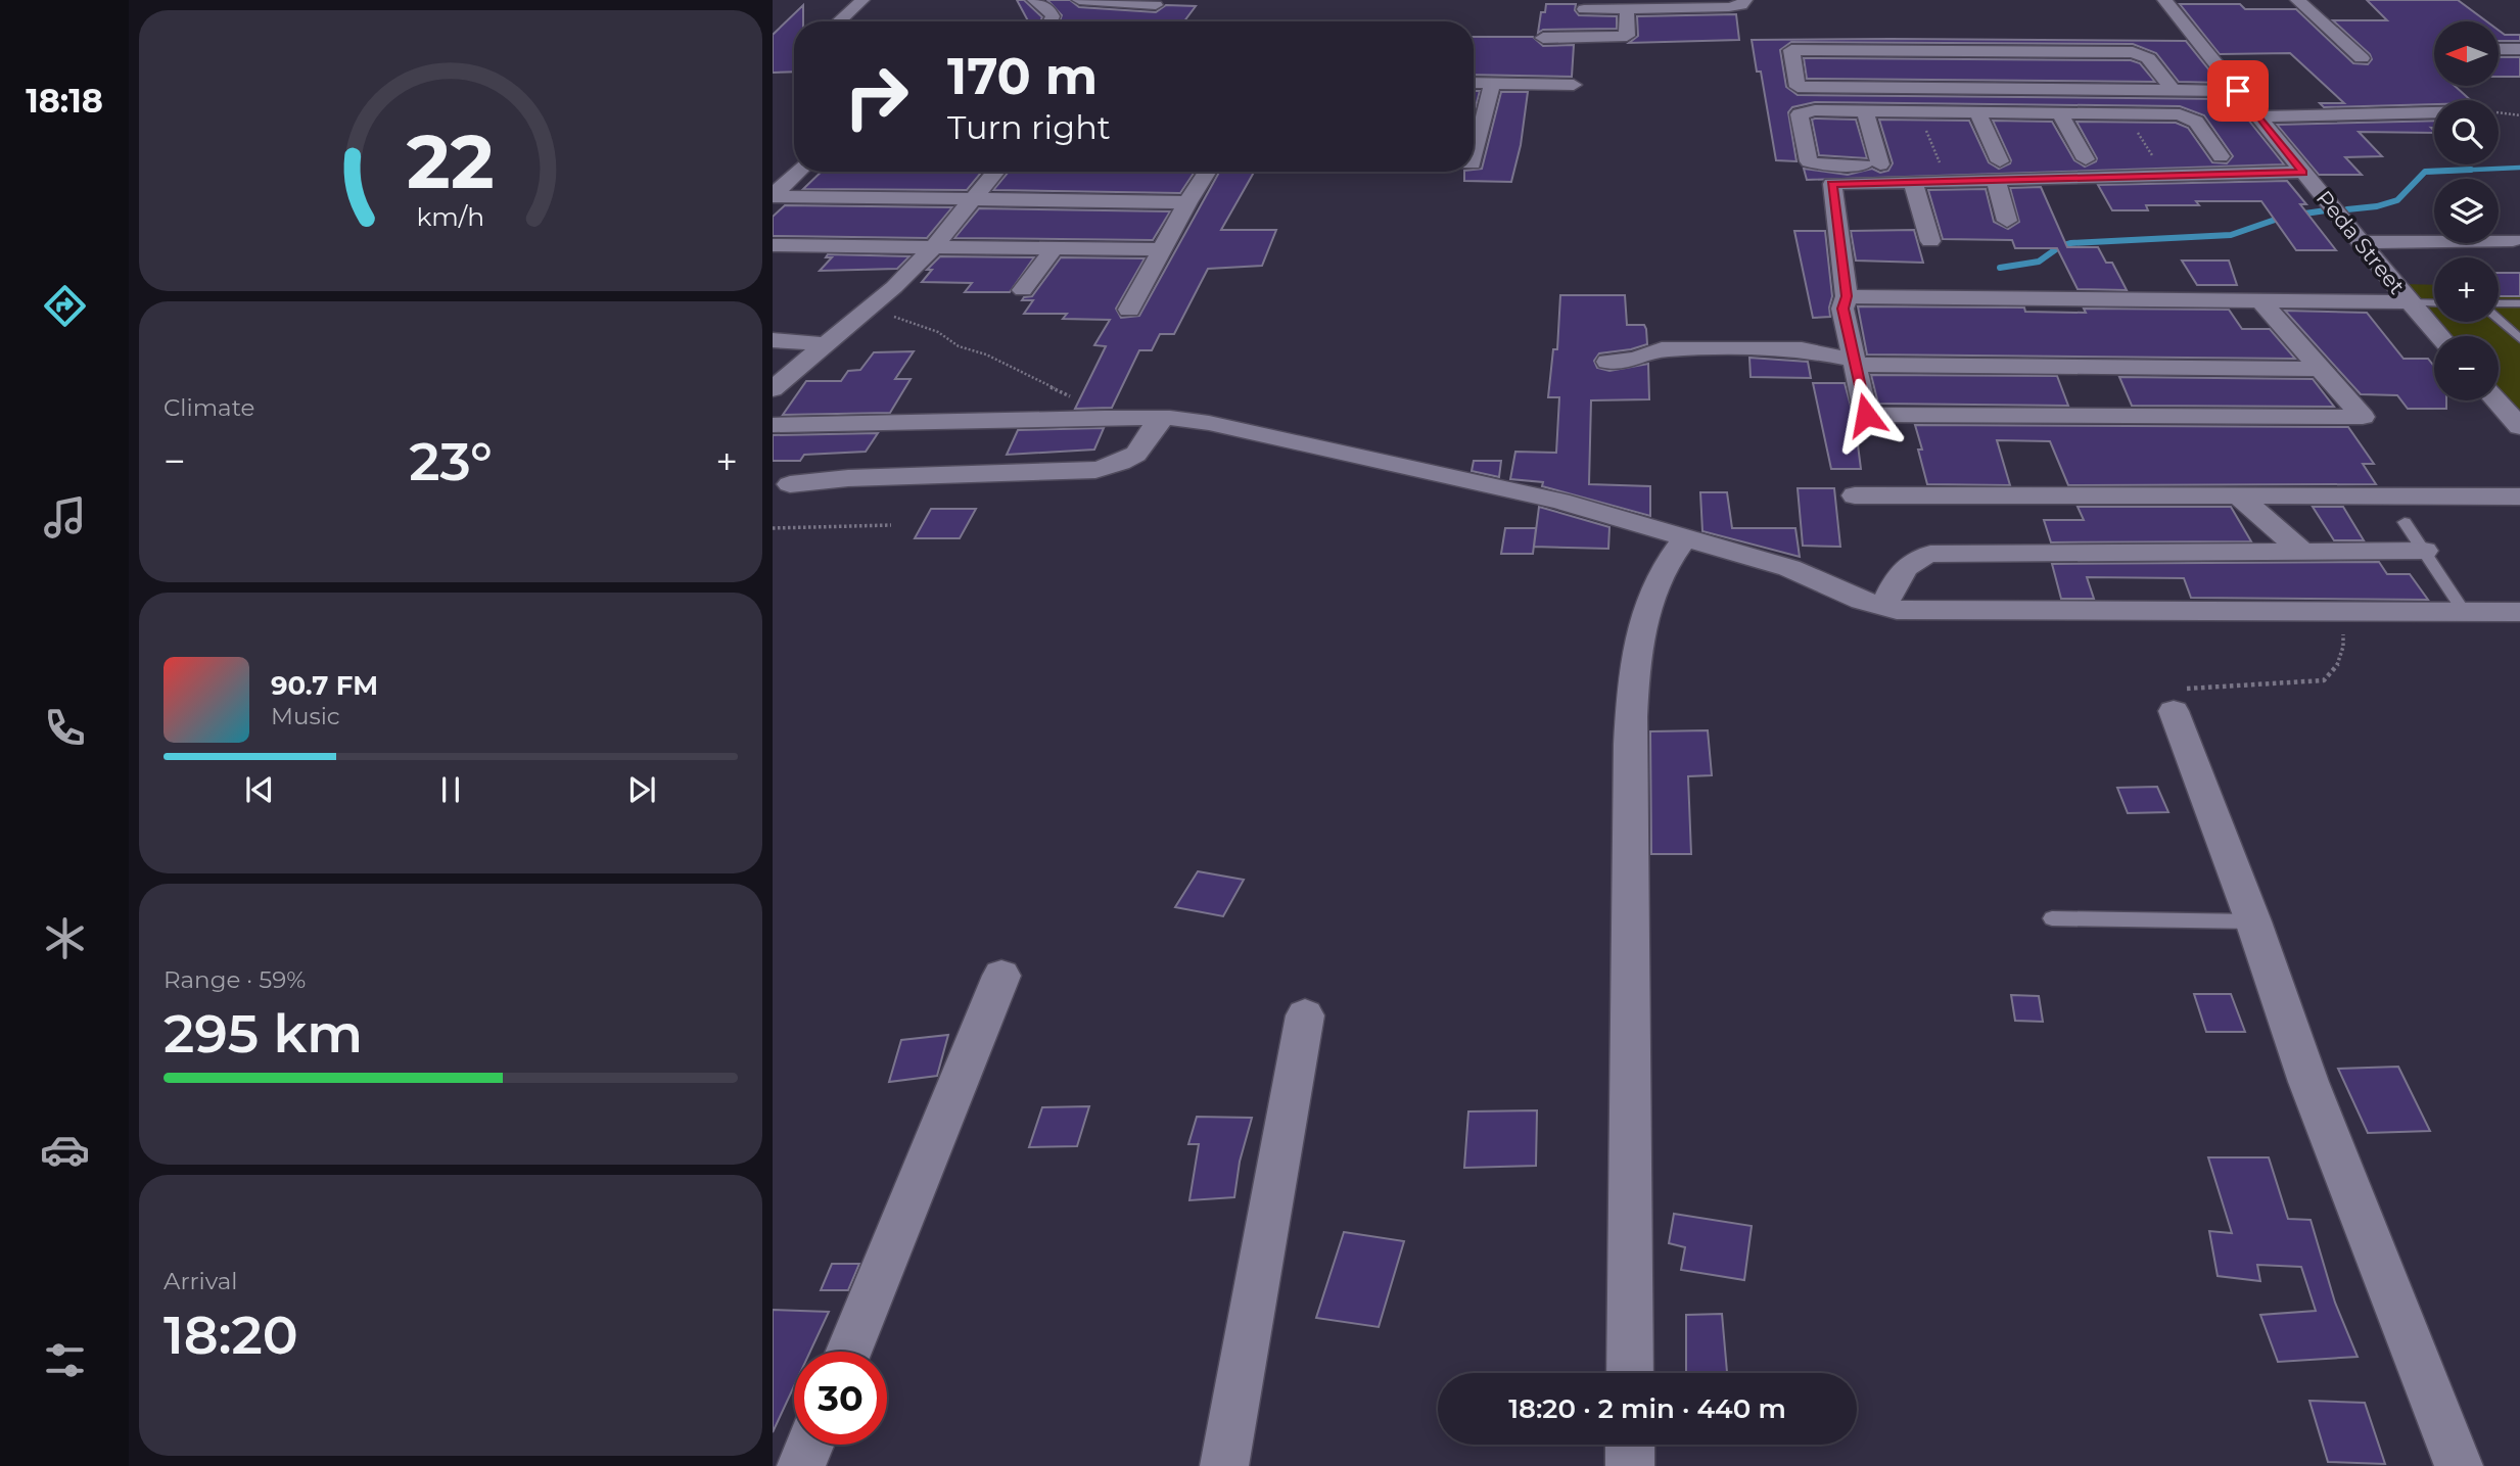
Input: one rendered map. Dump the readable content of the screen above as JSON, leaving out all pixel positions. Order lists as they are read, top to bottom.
{
  "streets": {
    "street": ["Peda Street"]
  },
  "north": "left",
  "page": {
    "tabs": "18:18",
    "map_buttons": ["+", "−"],
    "turn": ["170 m", "Turn right"],
    "tile": [
      "Climate",
      ["Range · 59%", "295 km"],
      ["Arrival", "18:20"]
    ],
    "heat": ["−", "23°", "+"],
    "song": ["90.7 FM", "Music"],
    "limit": "30",
    "trip": "18:20 · 2 min · 440 m",
    "gauge": ["22", "km/h"]
  }
}
